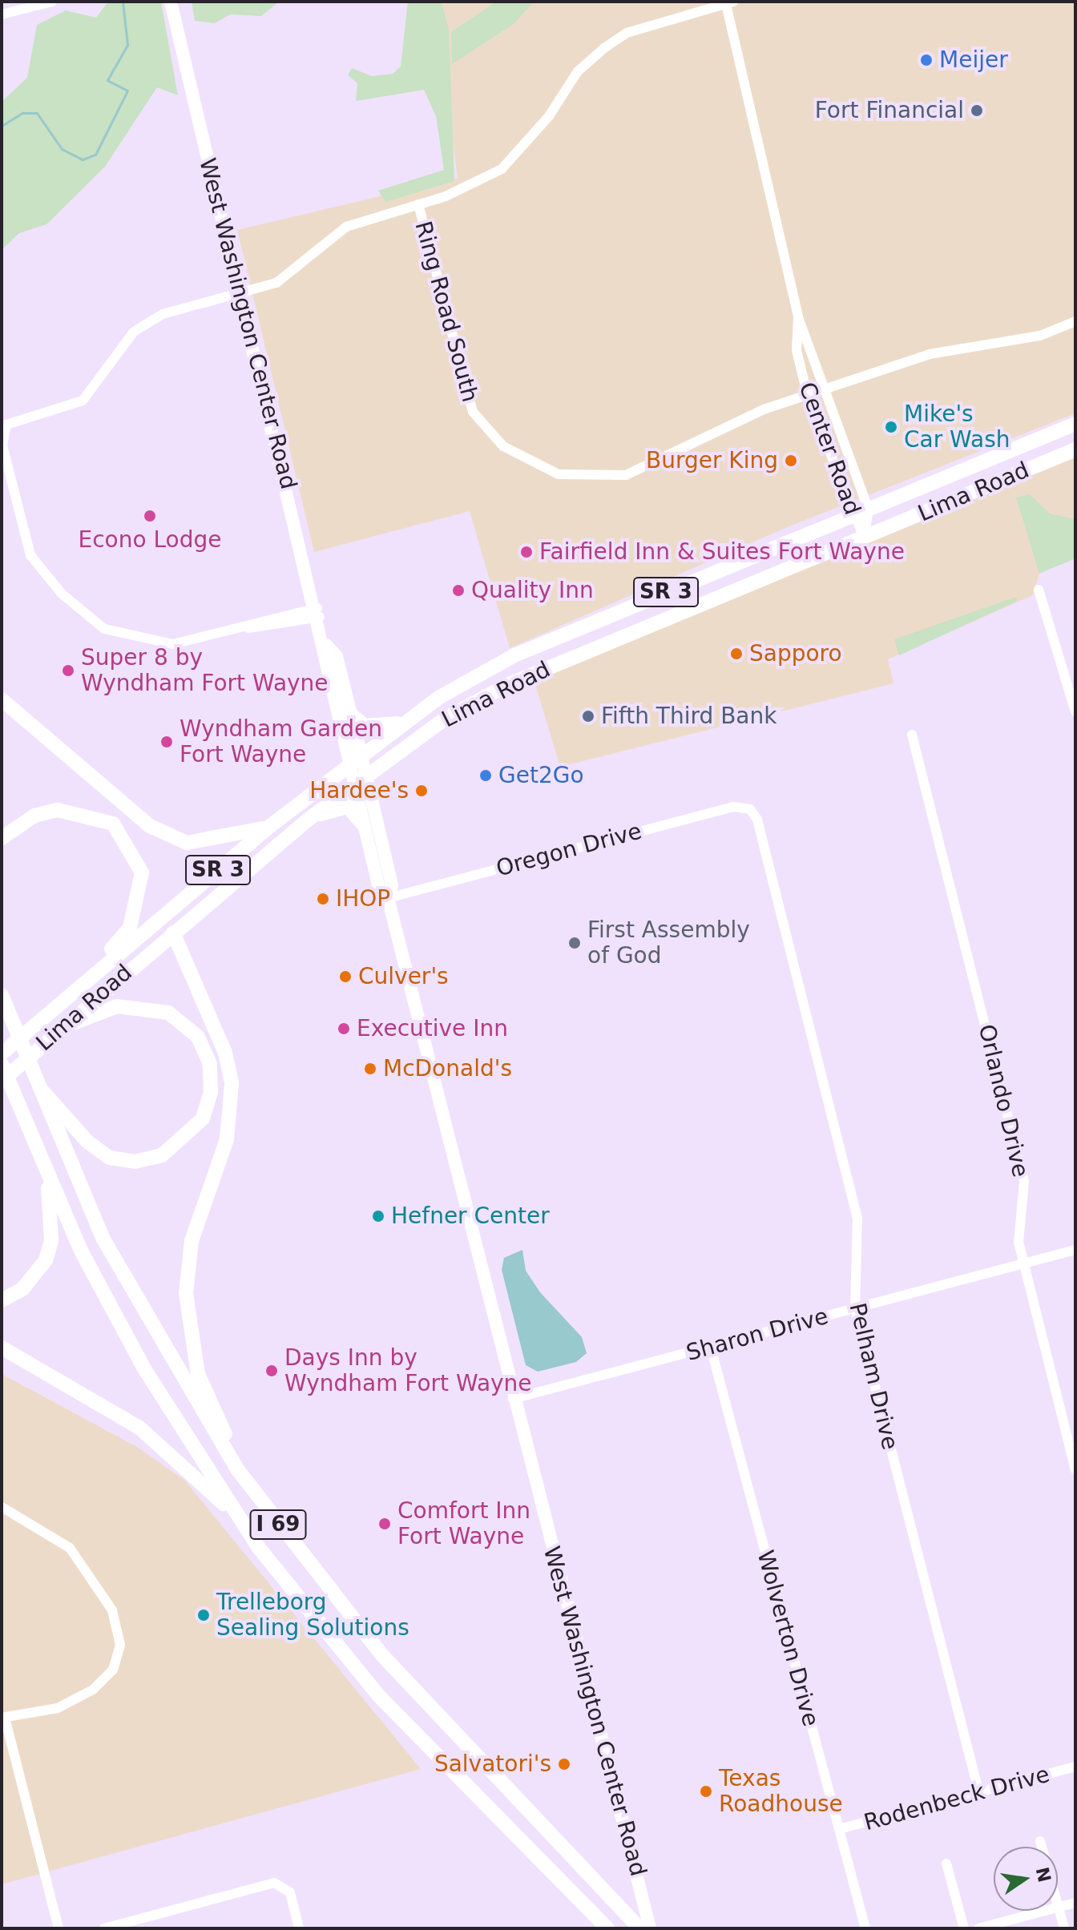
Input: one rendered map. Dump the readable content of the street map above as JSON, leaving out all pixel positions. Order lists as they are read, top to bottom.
{
  "streets": {
    "highway": ["Lima Road", "SR 3", "I 69"],
    "main road": ["West Washington Center Road"],
    "street": [
      "Ring Road South",
      "Center Road",
      "Oregon Drive",
      "Orlando Drive",
      "Sharon Drive",
      "Pelham Drive",
      "Wolverton Drive",
      "Rodenbeck Drive"
    ]
  },
  "crossings": [
    ["Ring Road South", "Center Road"],
    ["West Washington Center Road", "Lima Road"],
    ["West Washington Center Road", "Oregon Drive"],
    ["West Washington Center Road", "Sharon Drive"],
    ["Center Road", "Lima Road"],
    ["Oregon Drive", "Pelham Drive"],
    ["Orlando Drive", "Sharon Drive"],
    ["Sharon Drive", "Pelham Drive"],
    ["Sharon Drive", "Wolverton Drive"],
    ["Pelham Drive", "Rodenbeck Drive"],
    ["Wolverton Drive", "Rodenbeck Drive"]
  ],
  "places": [
    "Meijer",
    "Fort Financial",
    "Mike's Car Wash",
    "Burger King",
    "Econo Lodge",
    "Fairfield Inn & Suites Fort Wayne",
    "Quality Inn",
    "Sapporo",
    "Super 8 by Wyndham Fort Wayne",
    "Fifth Third Bank",
    "Wyndham Garden Fort Wayne",
    "Get2Go",
    "Hardee's",
    "IHOP",
    "First Assembly of God",
    "Culver's",
    "Executive Inn",
    "McDonald's",
    "Hefner Center",
    "Days Inn by Wyndham Fort Wayne",
    "Comfort Inn Fort Wayne",
    "Trelleborg Sealing Solutions",
    "Salvatori's",
    "Texas Roadhouse"
  ],
  "north": "right"
}
